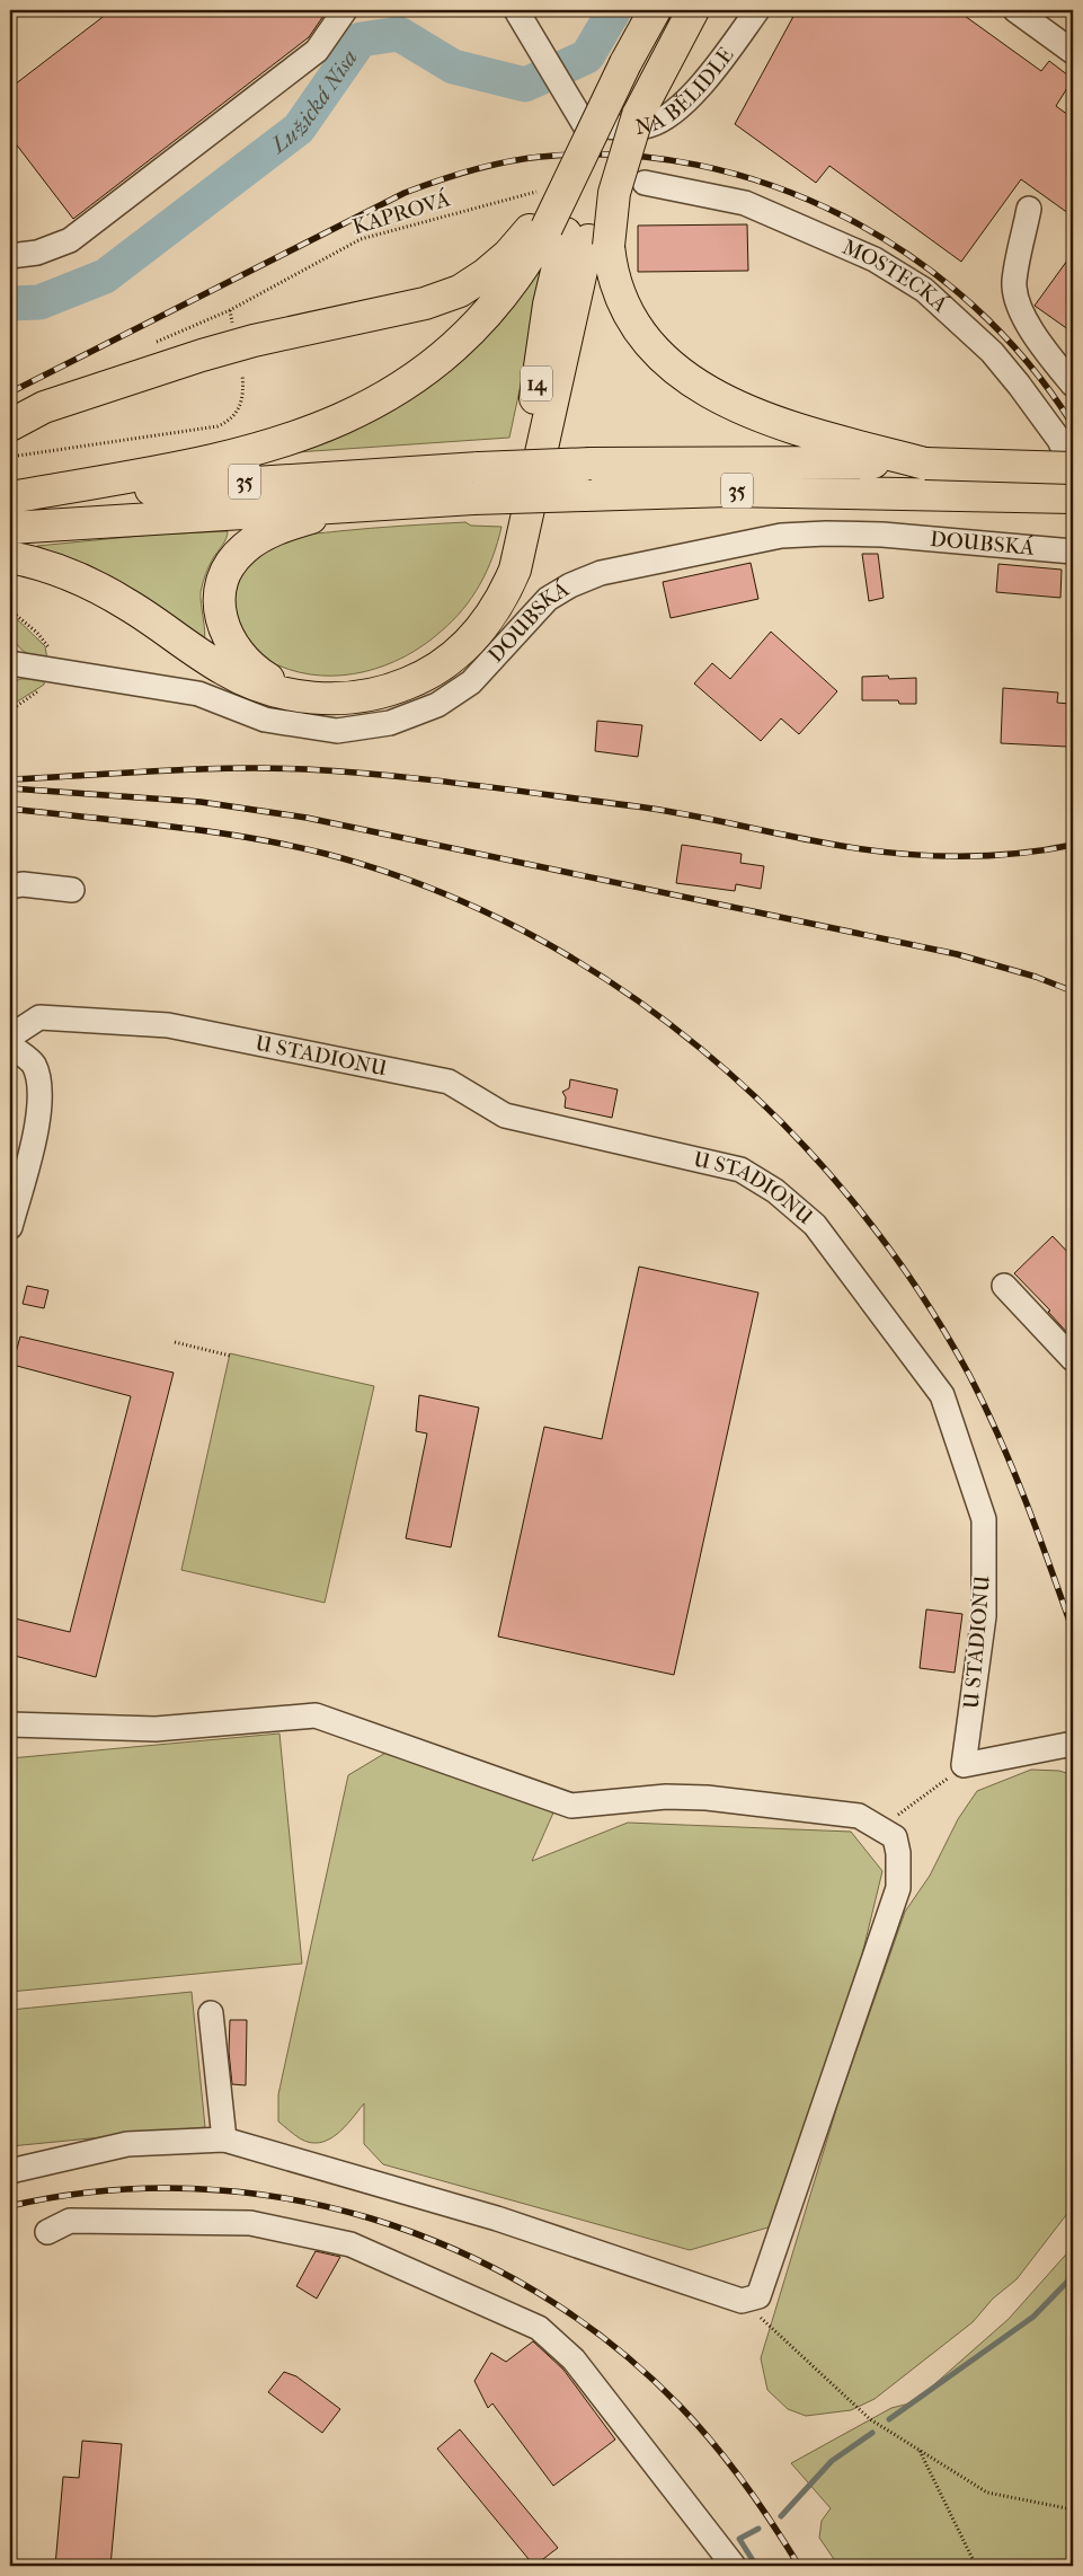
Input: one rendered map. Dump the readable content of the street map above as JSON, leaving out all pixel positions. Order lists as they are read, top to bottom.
{
  "streets": {
    "highway": ["14", "35"],
    "street": [
      "NA BĚLIDLE",
      "MOSTECKÁ",
      "DOUBSKÁ",
      "U STADIONU"
    ],
    "path": ["KAPROVÁ"]
  },
  "crossings": [
    ["MOSTECKÁ", "35"],
    ["14", "35"]
  ],
  "water": ["Lužická Nisa"]
}
